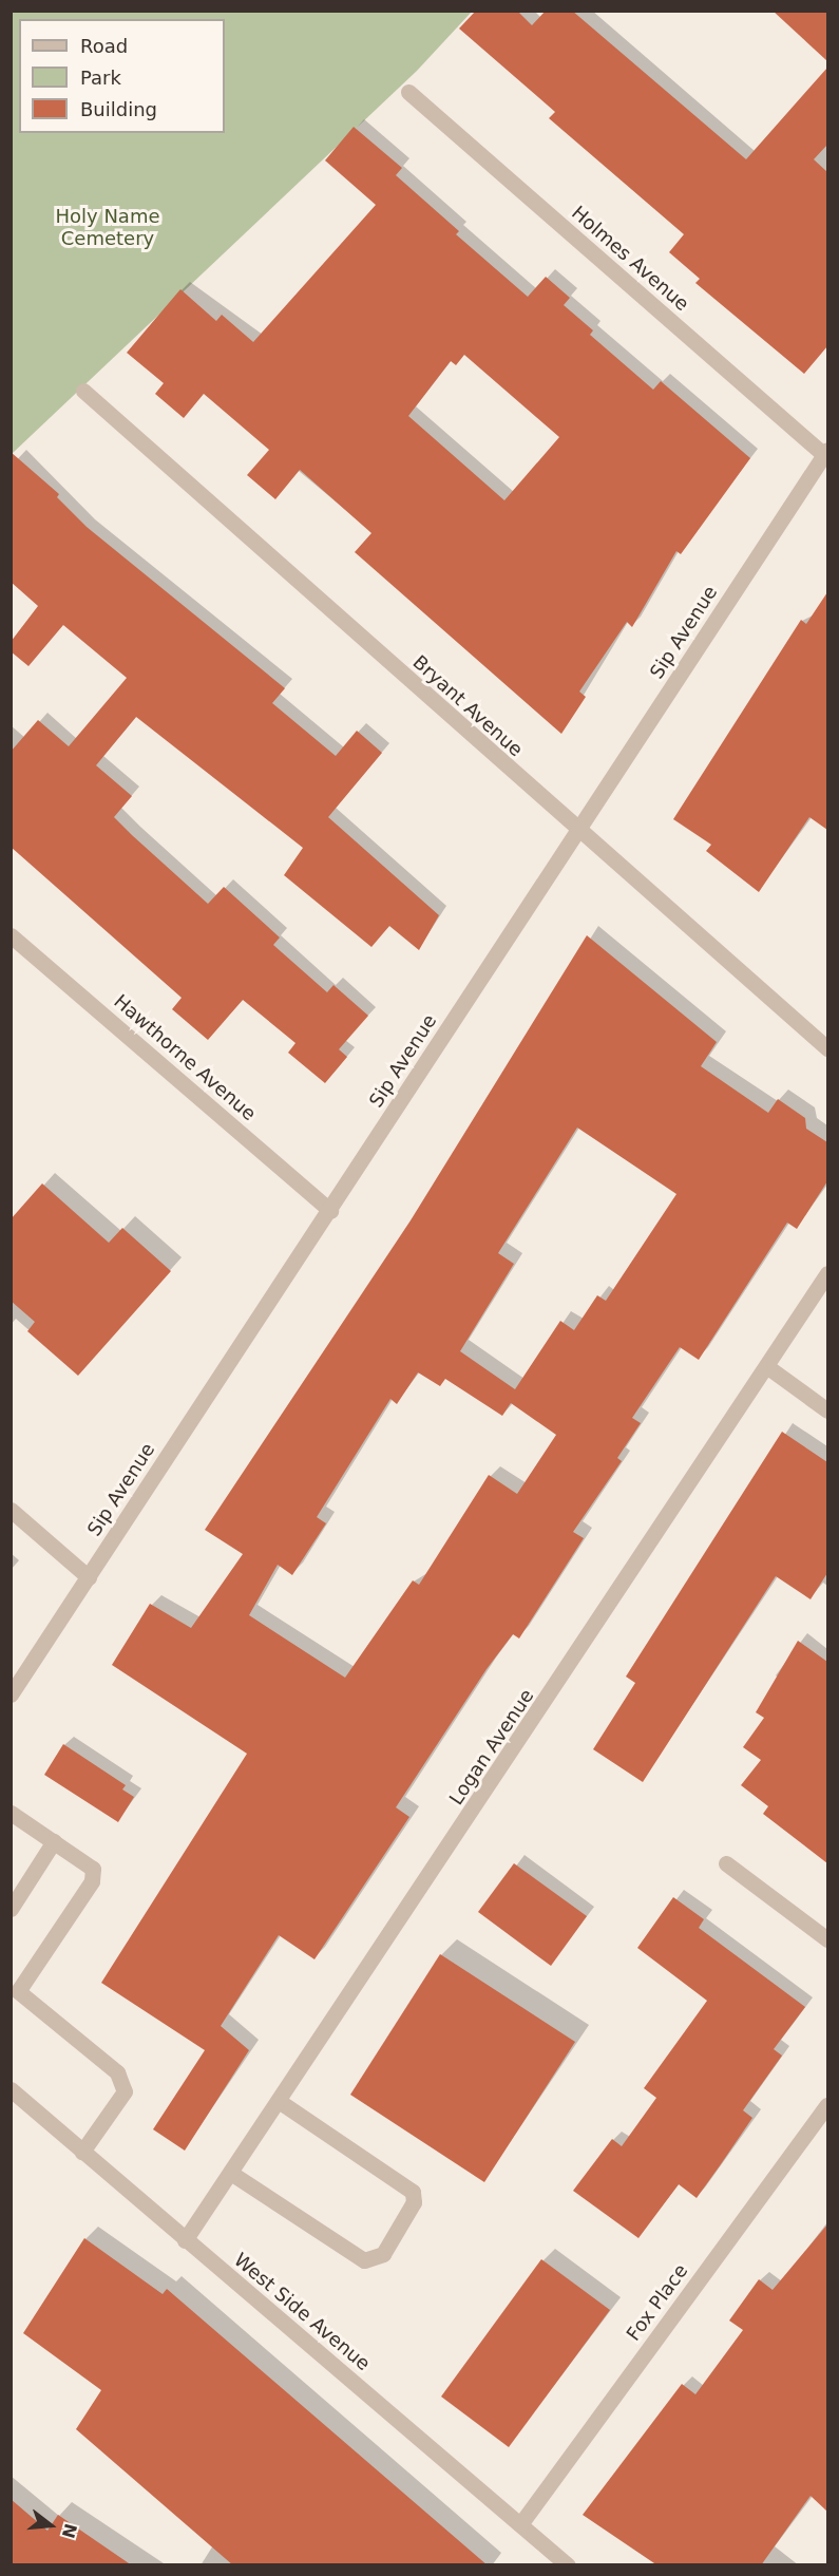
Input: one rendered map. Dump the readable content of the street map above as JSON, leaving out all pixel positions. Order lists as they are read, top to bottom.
{
  "streets": {
    "street": [
      "Holmes Avenue",
      "Sip Avenue",
      "Bryant Avenue",
      "Hawthorne Avenue",
      "Logan Avenue",
      "Fox Place",
      "West Side Avenue"
    ]
  },
  "crossings": [
    ["Holmes Avenue", "Sip Avenue"],
    ["Sip Avenue", "Bryant Avenue"],
    ["Sip Avenue", "Hawthorne Avenue"],
    ["Logan Avenue", "West Side Avenue"],
    ["Fox Place", "West Side Avenue"]
  ],
  "parks": ["Holy Name Cemetery"],
  "legend": ["Road", "Park", "Building"],
  "north": "right"
}
